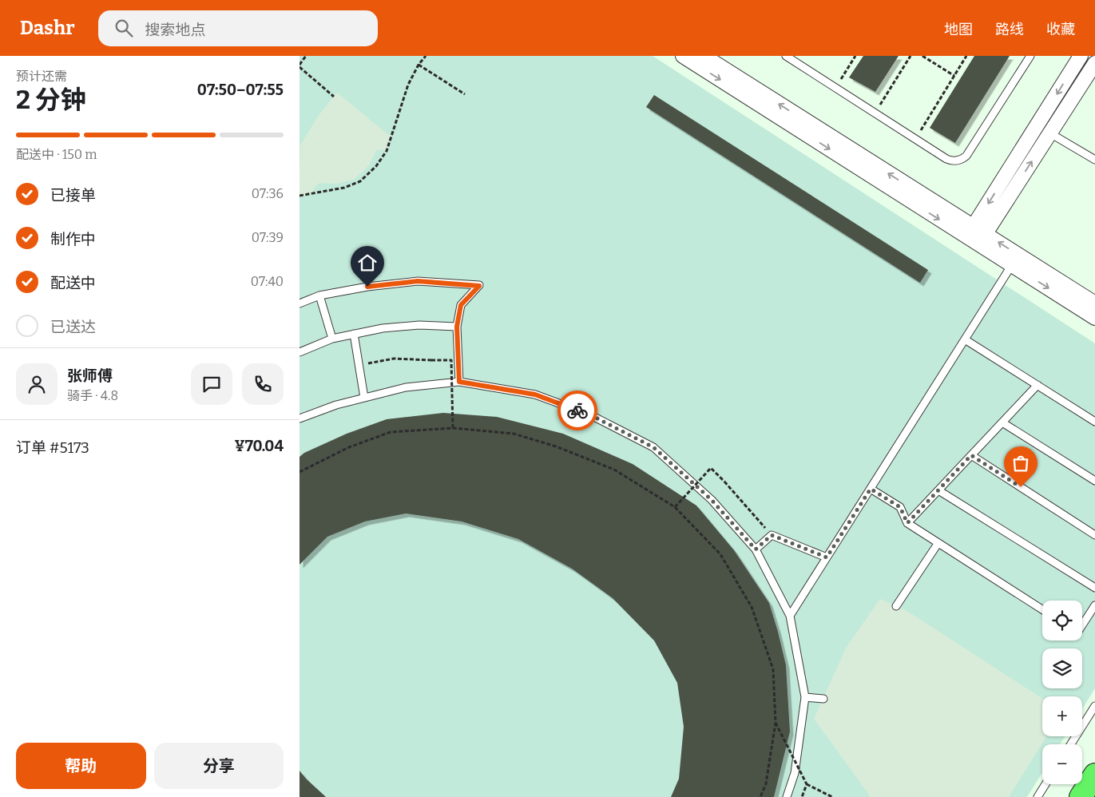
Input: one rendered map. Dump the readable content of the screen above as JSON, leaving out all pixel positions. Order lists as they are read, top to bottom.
{
  "page": {
    "header": "Dashr",
    "search": "搜索地点",
    "nav": ["地图", "路线", "收藏"],
    "heading": ["2 分钟", "预计还需", "07:50–07:55"],
    "panel": [
      "张师傅",
      "骑手 · 4.8",
      "订单 #5173",
      "¥70.04"
    ],
    "bar": "配送中 · 150 m",
    "list": [
      ["已接单", "07:36"],
      ["制作中", "07:39"],
      ["配送中", "07:40"],
      "已送达"
    ],
    "map_buttons": ["+", "−"],
    "buttons": ["帮助", "分享"]
  }
}
